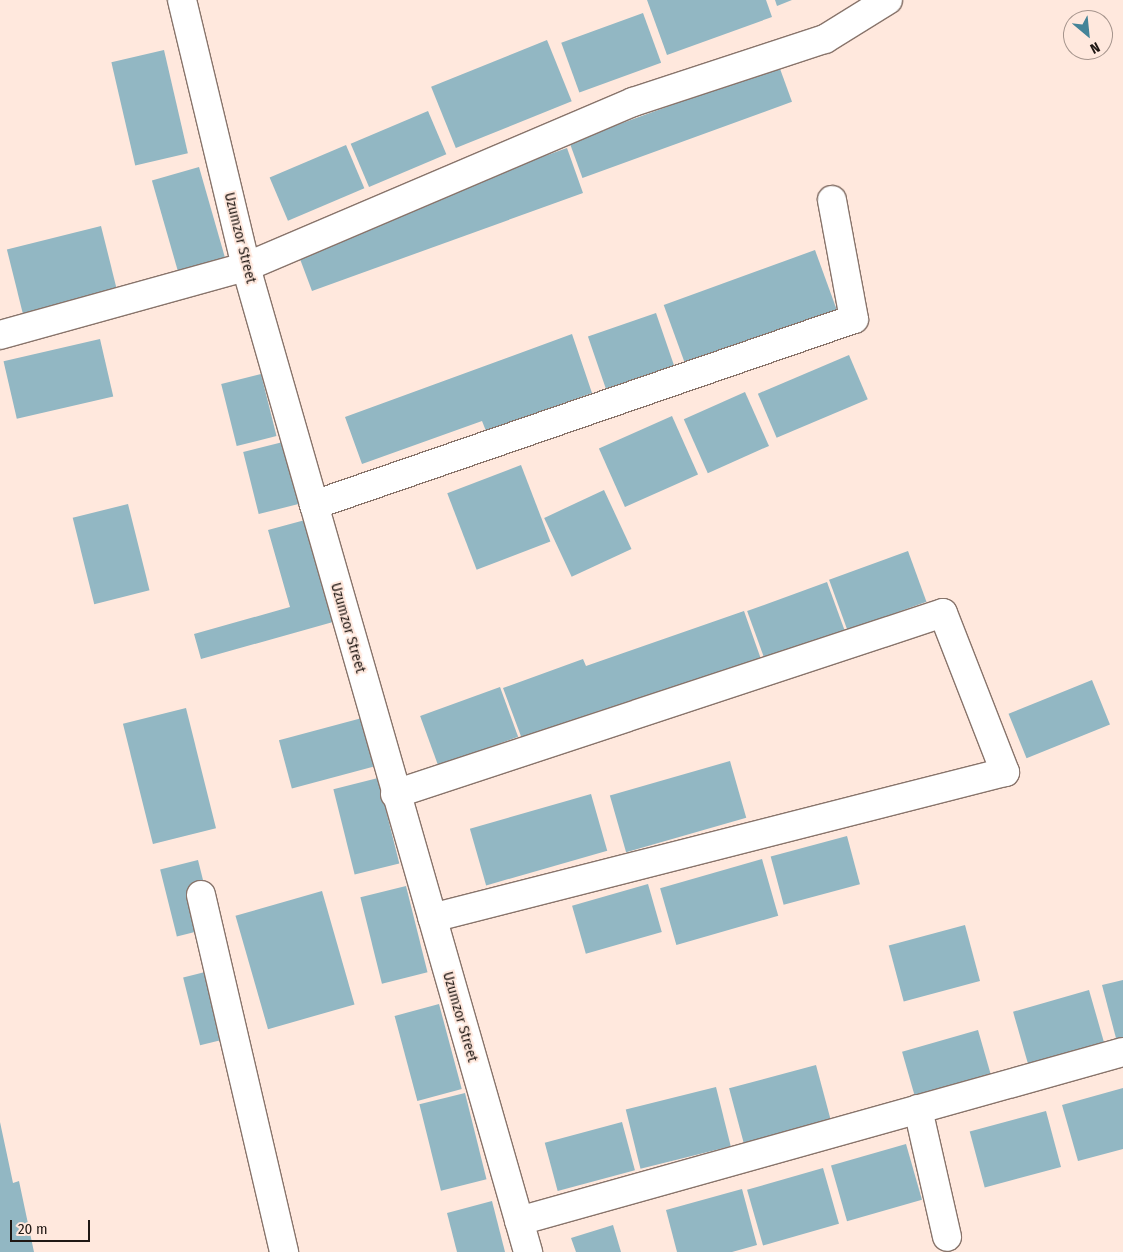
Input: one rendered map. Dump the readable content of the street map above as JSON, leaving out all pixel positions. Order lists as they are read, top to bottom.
{
  "streets": {
    "street": ["Uzumzor Street"]
  },
  "scale_bar": "20 m",
  "north": "bottom right"
}
